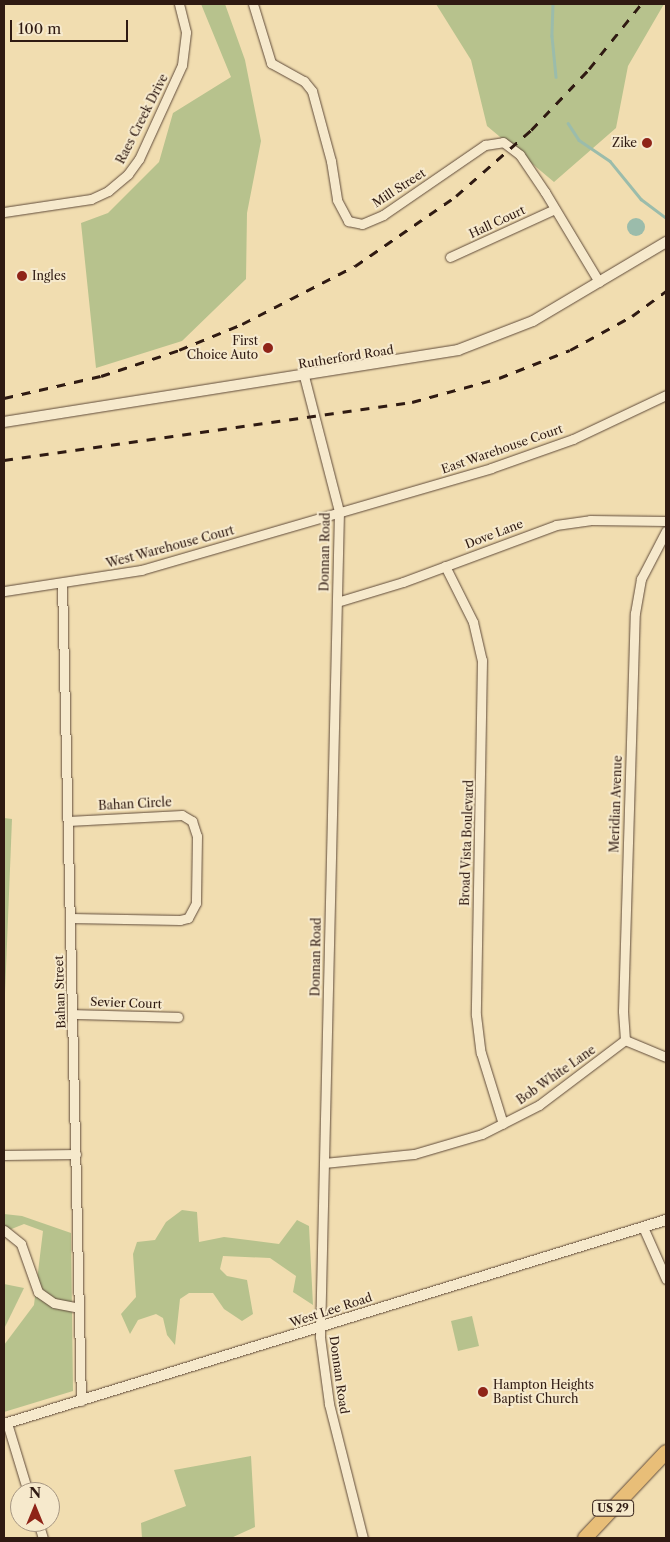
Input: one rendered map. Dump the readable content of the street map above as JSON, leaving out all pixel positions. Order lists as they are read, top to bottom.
{
  "streets": {
    "main road": ["US 29"],
    "street": [
      "Raes Creek Drive",
      "Mill Street",
      "Hall Court",
      "Rutherford Road",
      "East Warehouse Court",
      "Dove Lane",
      "West Warehouse Court",
      "Donnan Road",
      "Bahan Circle",
      "Meridian Avenue",
      "Broad Vista Boulevard",
      "Bahan Street",
      "Sevier Court",
      "Bob White Lane",
      "West Lee Road"
    ]
  },
  "crossings": [
    ["Mill Street", "Hall Court"],
    ["Mill Street", "Rutherford Road"],
    ["Rutherford Road", "Donnan Road"],
    ["East Warehouse Court", "West Warehouse Court"],
    ["East Warehouse Court", "Donnan Road"],
    ["Dove Lane", "Donnan Road"],
    ["Dove Lane", "Broad Vista Boulevard"],
    ["West Warehouse Court", "Donnan Road"],
    ["West Warehouse Court", "Bahan Street"],
    ["Donnan Road", "Bob White Lane"],
    ["Donnan Road", "West Lee Road"],
    ["Bahan Circle", "Bahan Street"],
    ["Meridian Avenue", "Bob White Lane"],
    ["Broad Vista Boulevard", "Bob White Lane"],
    ["Bahan Street", "Sevier Court"],
    ["Bahan Street", "West Lee Road"]
  ],
  "places": [
    "Zike",
    "Ingles",
    "First Choice Auto",
    "Hampton Heights Baptist Church"
  ],
  "scale_bar": "100 m",
  "north": "top"
}
